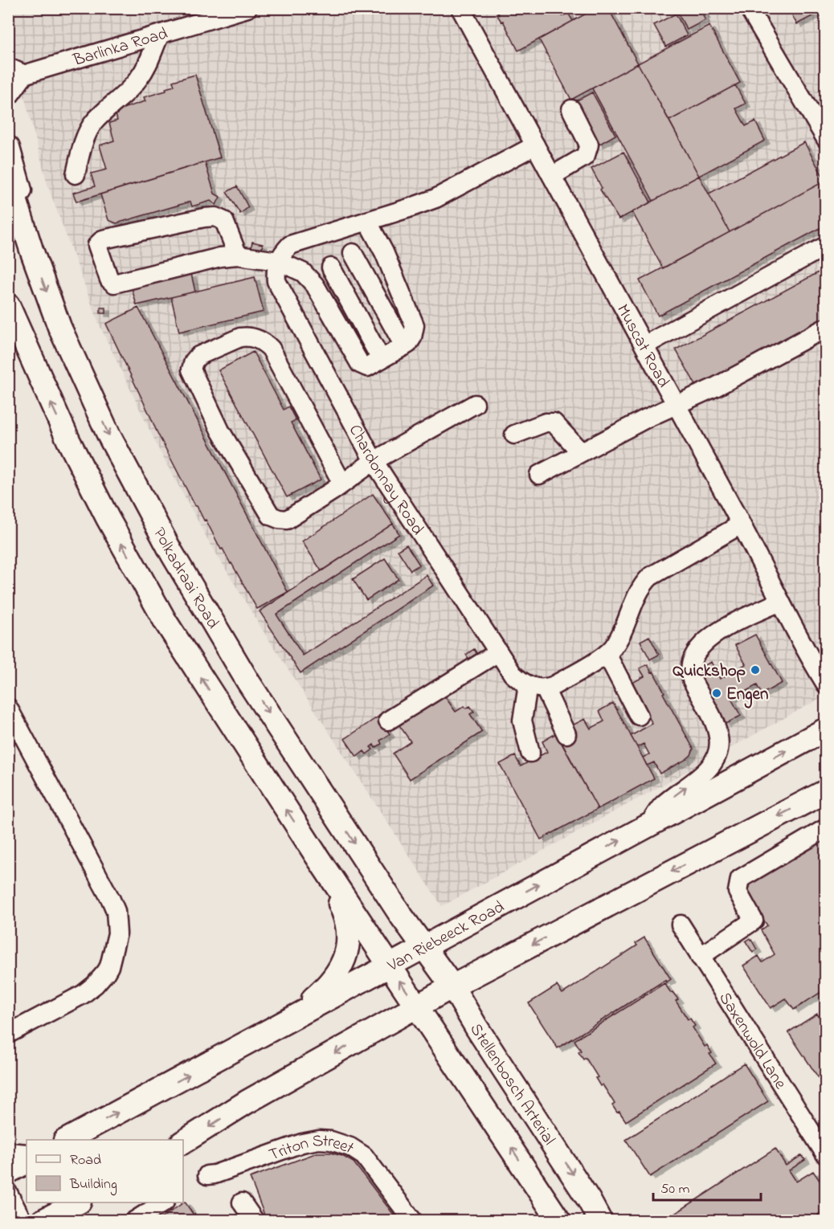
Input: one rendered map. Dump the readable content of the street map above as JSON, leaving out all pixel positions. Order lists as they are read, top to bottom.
{
  "streets": {
    "main road": ["Polkadraai Road", "Van Riebeeck Road", "Stellenbosch Arterial"],
    "street": [
      "Barlinka Road",
      "Muscat Road",
      "Chardonnay Road",
      "Saxenwold Lane",
      "Triton Street"
    ]
  },
  "crossings": [
    ["Polkadraai Road", "Van Riebeeck Road"],
    ["Polkadraai Road", "Stellenbosch Arterial"],
    ["Van Riebeeck Road", "Stellenbosch Arterial"]
  ],
  "places": ["Quickshop", "Engen"],
  "legend": ["Road", "Building"],
  "scale_bar": "50 m"
}
